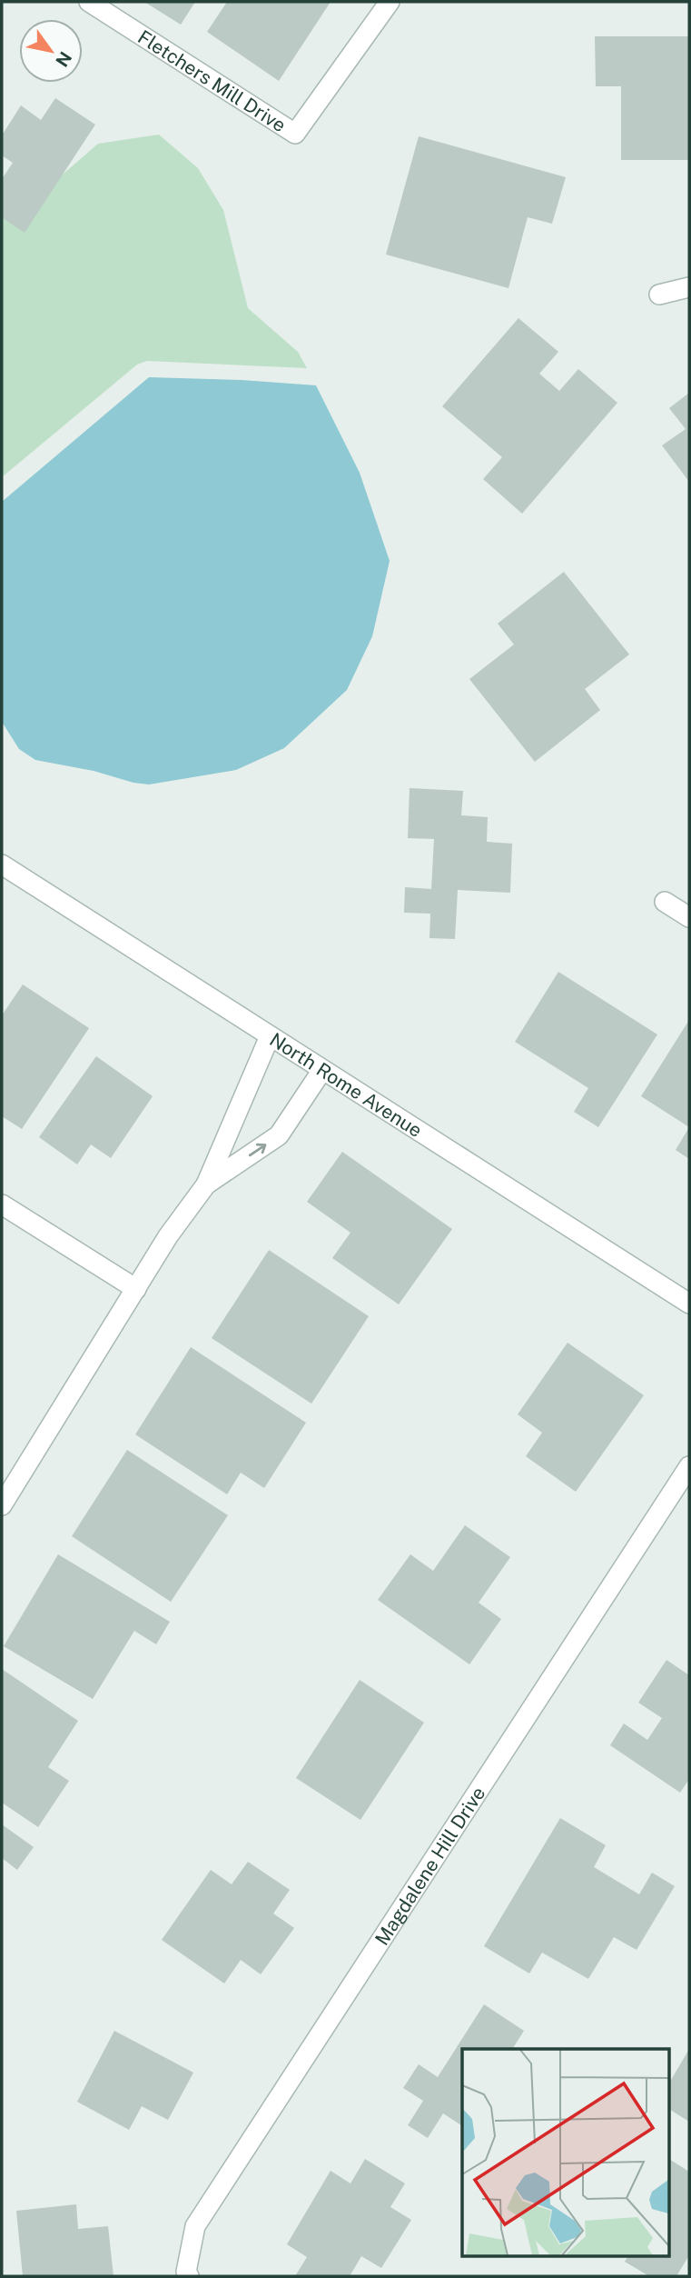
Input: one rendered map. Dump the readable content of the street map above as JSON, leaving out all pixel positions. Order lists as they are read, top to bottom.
{
  "streets": {
    "street": ["Fletchers Mill Drive", "North Rome Avenue", "Magdalene Hill Drive"]
  },
  "north": "bottom right"
}
